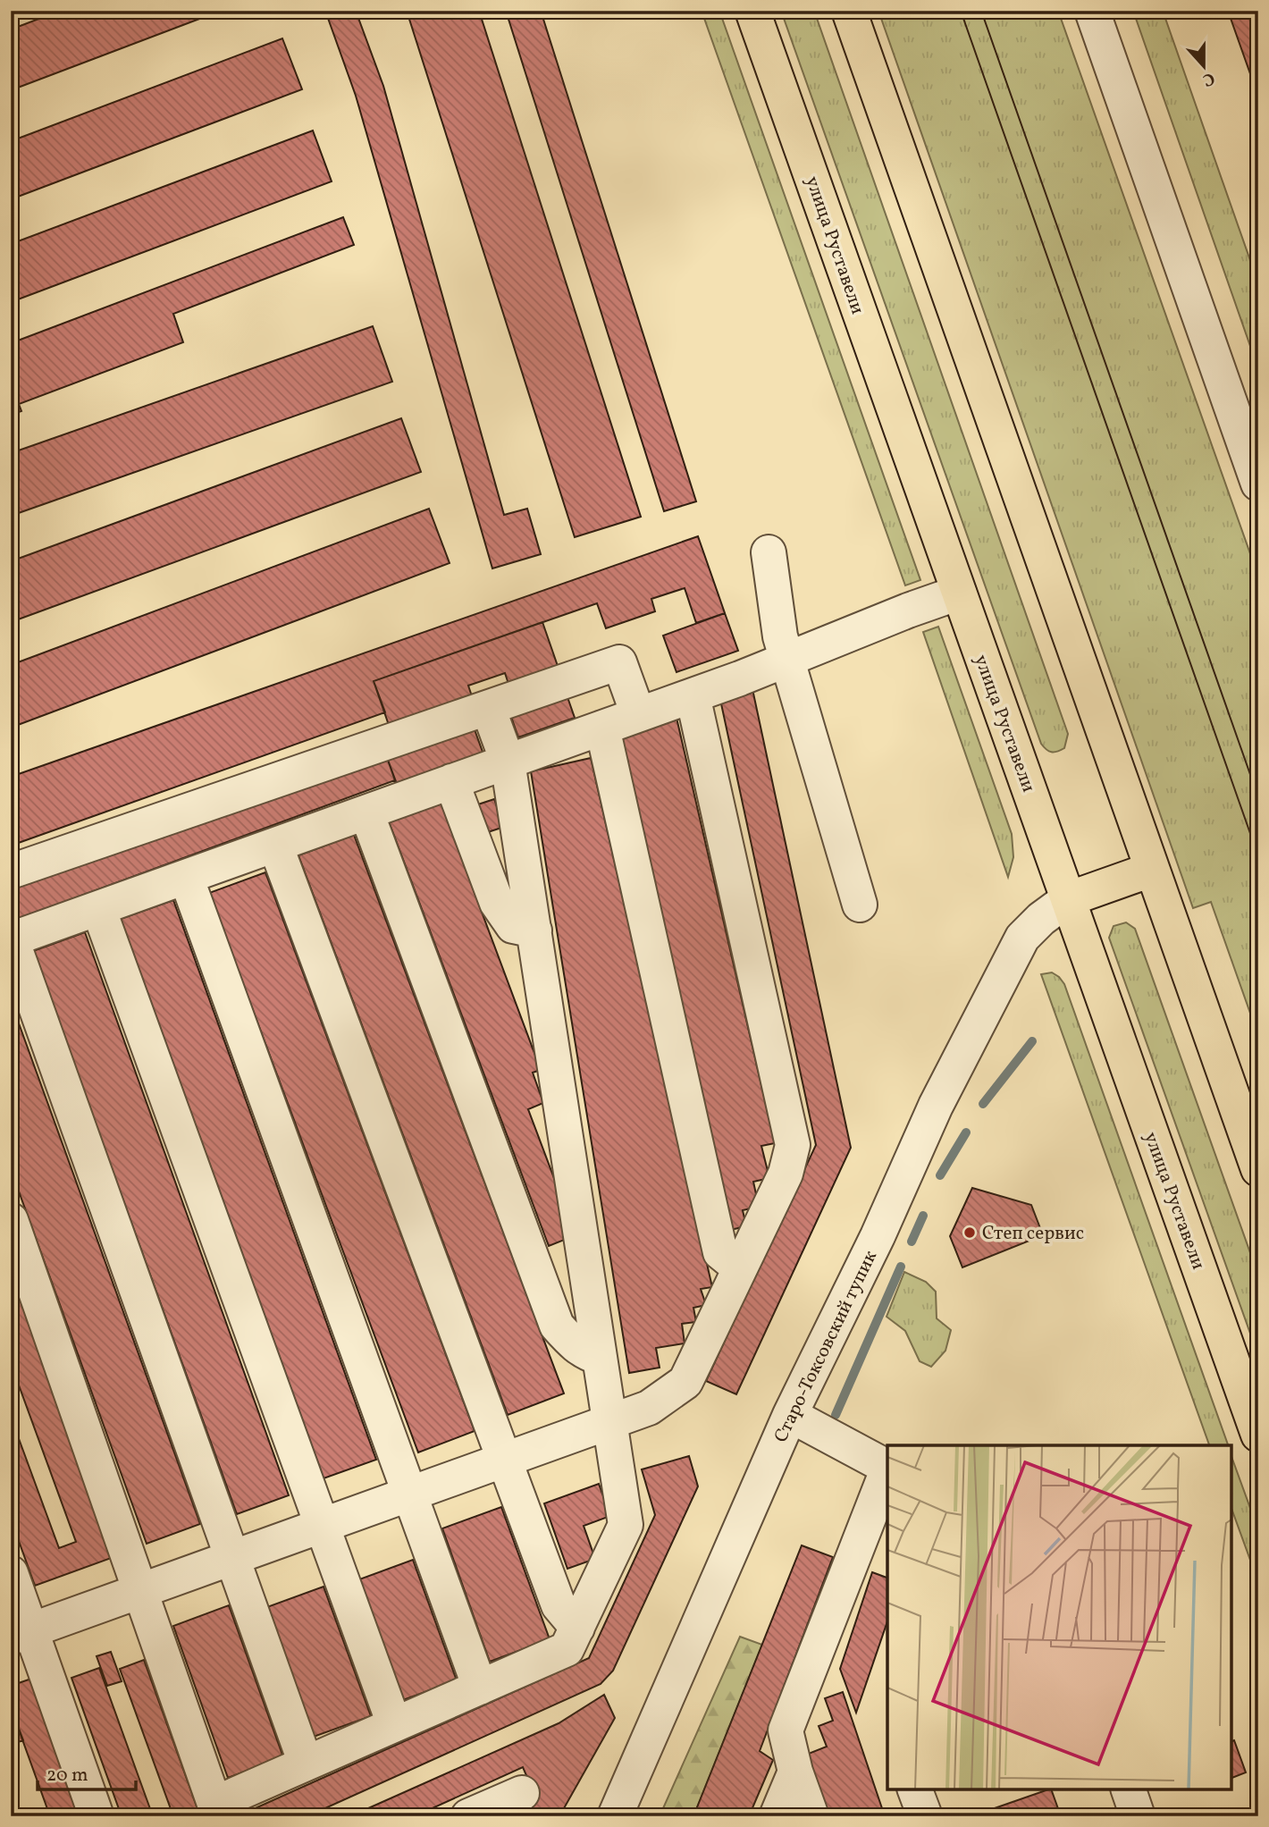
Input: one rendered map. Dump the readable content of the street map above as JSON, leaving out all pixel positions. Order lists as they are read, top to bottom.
{
  "streets": {
    "main road": ["улица Руставели"],
    "street": ["Старо-Токсовский тупик"]
  },
  "crossings": [
    ["улица Руставели", "Старо-Токсовский тупик"]
  ],
  "places": ["Степ сервис"],
  "scale_bar": "20 m",
  "north": "bottom"
}
